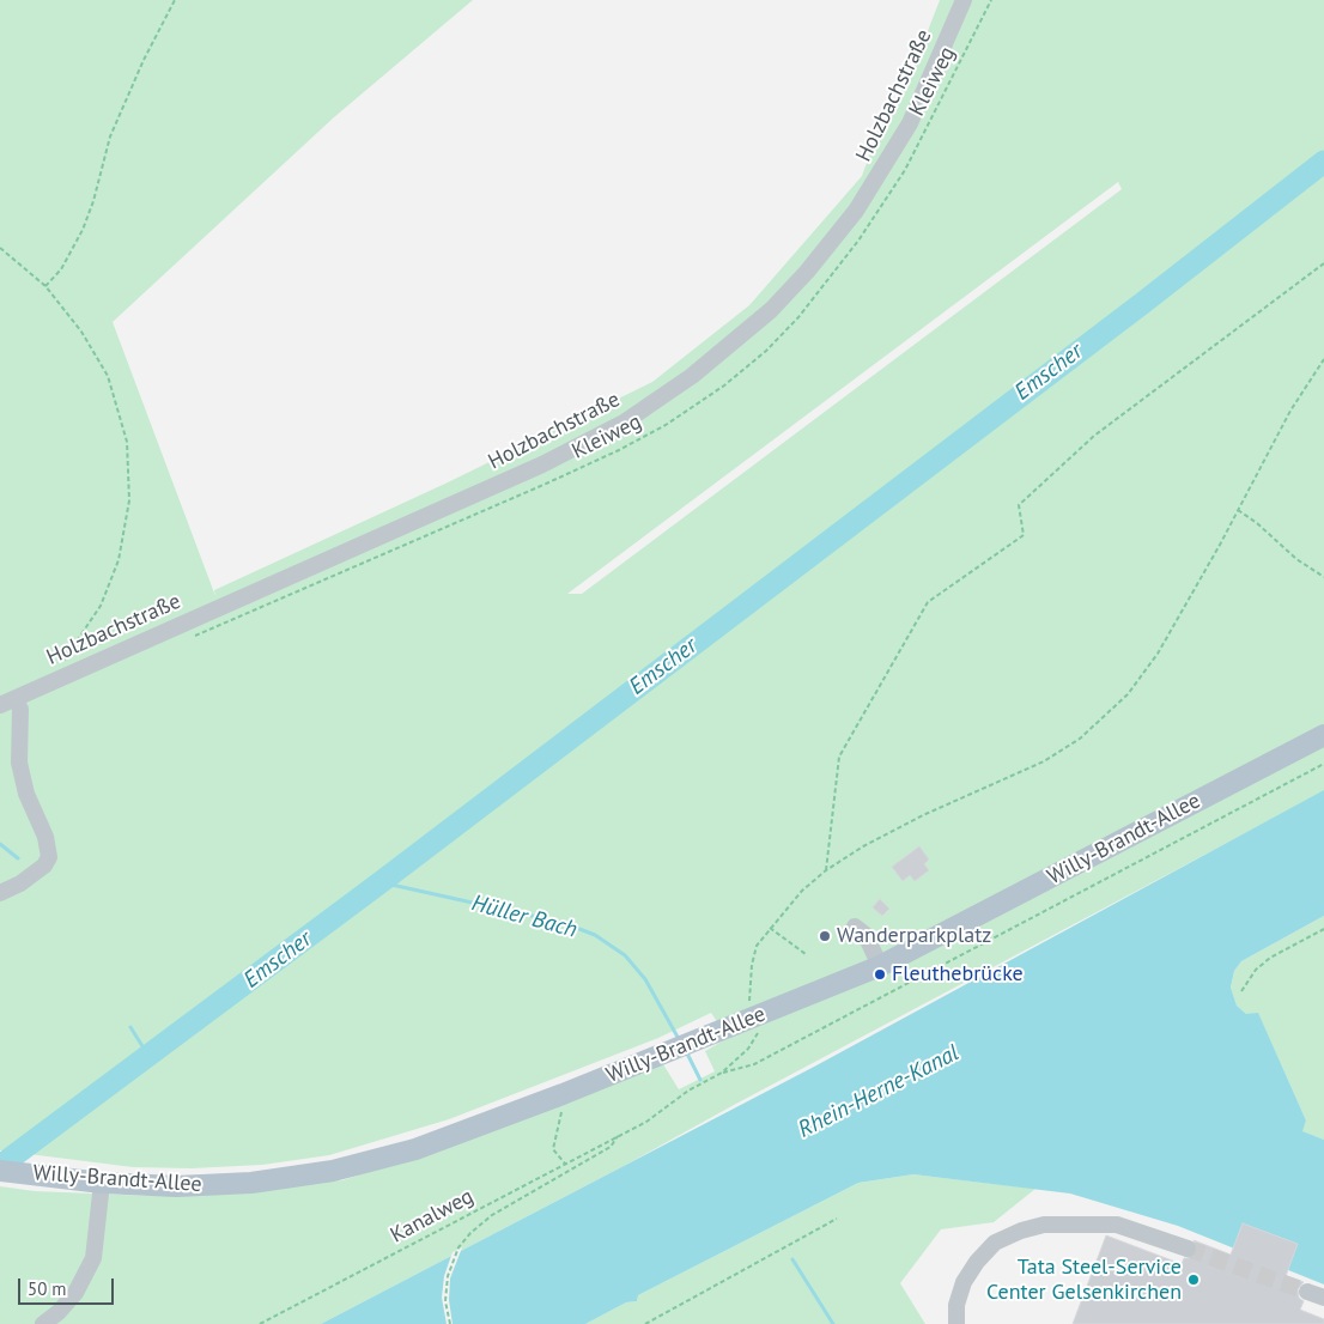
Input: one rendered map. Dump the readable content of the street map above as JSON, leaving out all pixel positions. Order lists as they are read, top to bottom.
{
  "streets": {
    "main road": ["Willy-Brandt-Allee"],
    "street": ["Holzbachstraße"],
    "path": ["Kleiweg", "Kanalweg"]
  },
  "water": ["Emscher", "Hüller Bach", "Rhein-Herne-Kanal"],
  "places": ["Wanderparkplatz", "Fleuthebrücke", "Tata Steel-Service Center Gelsenkirchen"],
  "scale_bar": "50 m"
}
